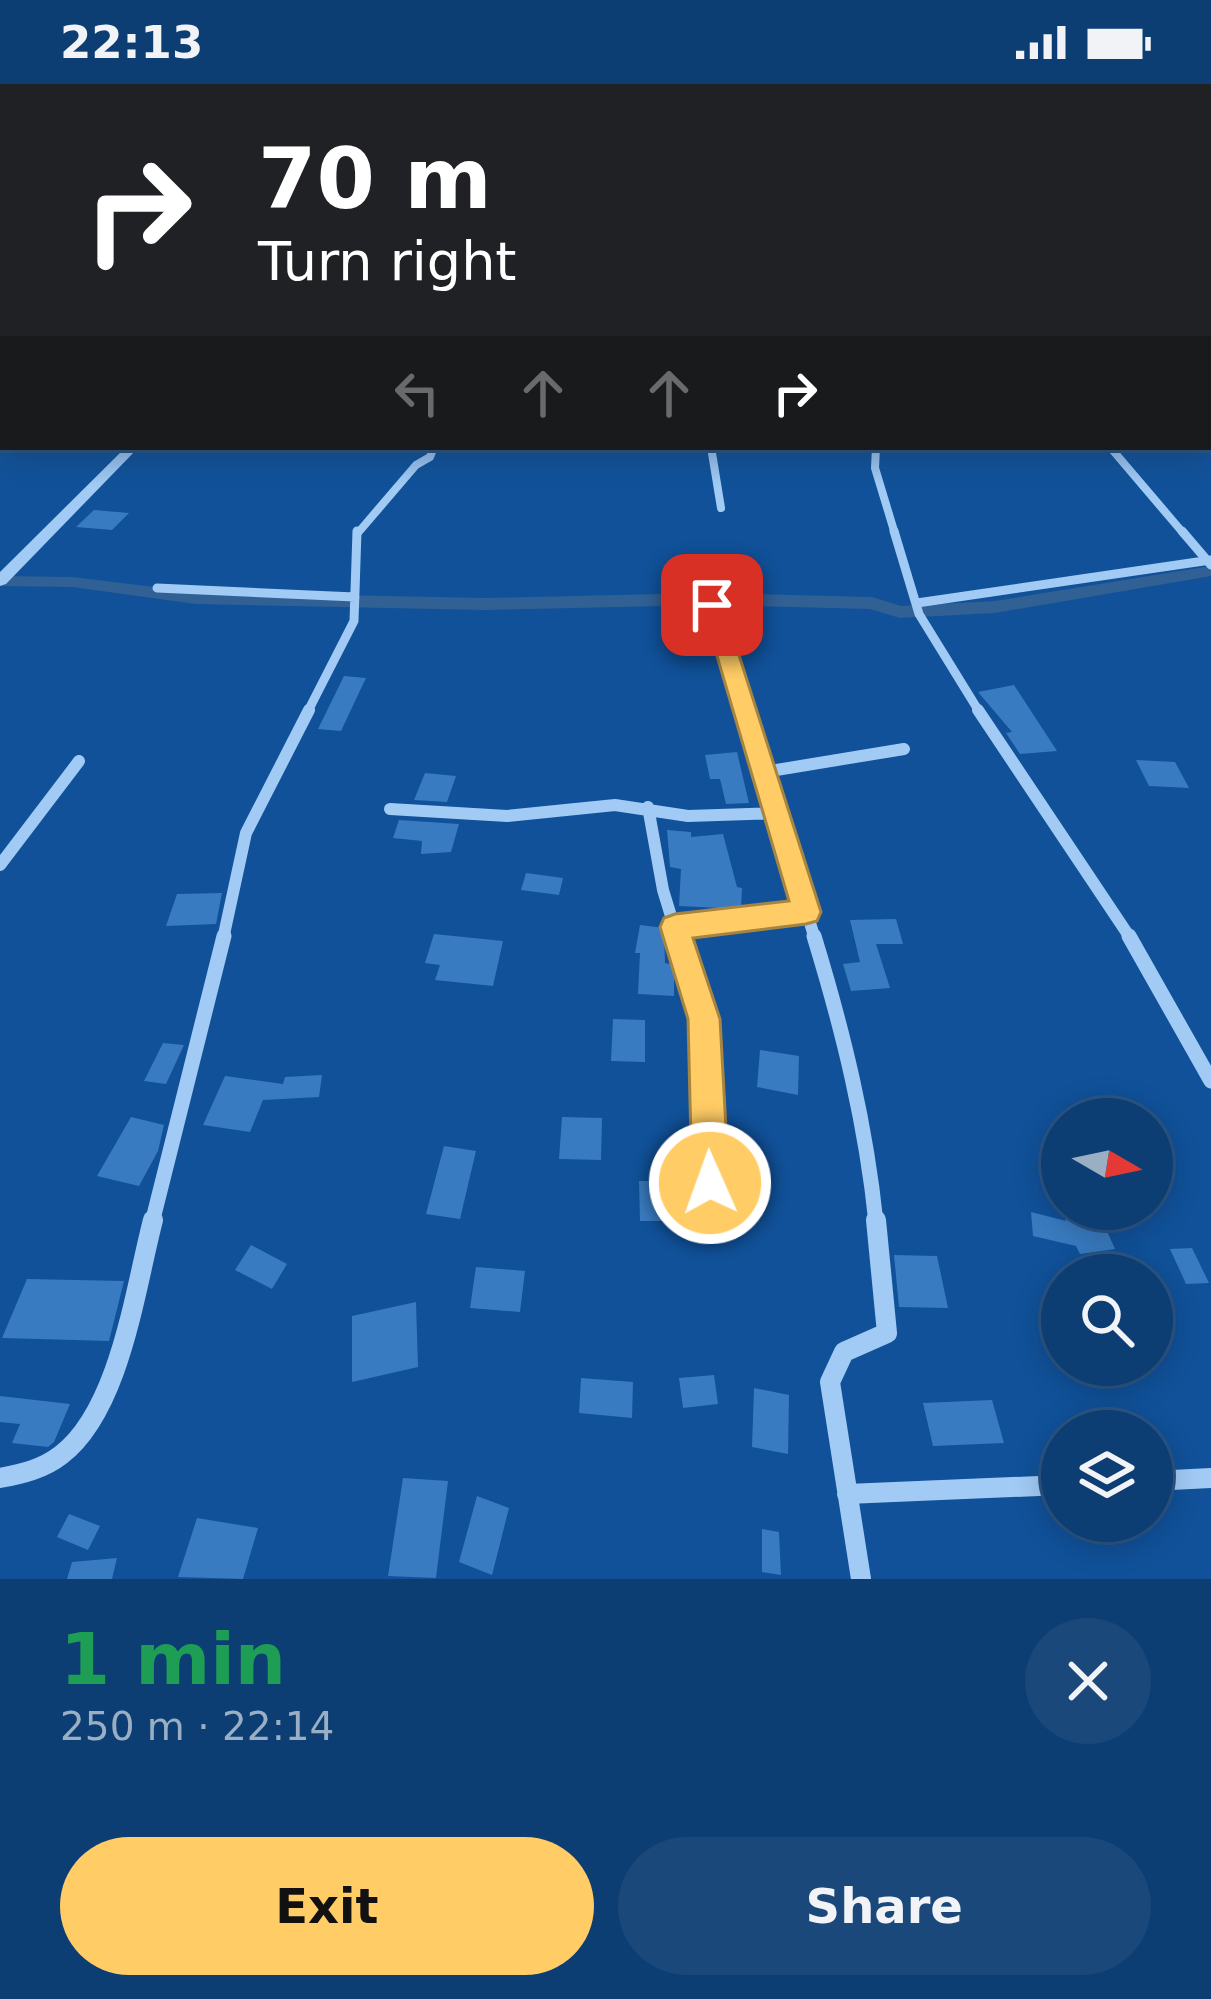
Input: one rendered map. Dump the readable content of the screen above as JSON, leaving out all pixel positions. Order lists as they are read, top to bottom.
{
  "north": "right",
  "page": {
    "status": "22:13",
    "turn": ["70 m", "Turn right"],
    "heading": ["1 min", "250 m · 22:14"],
    "buttons": ["Exit", "Share"]
  }
}
